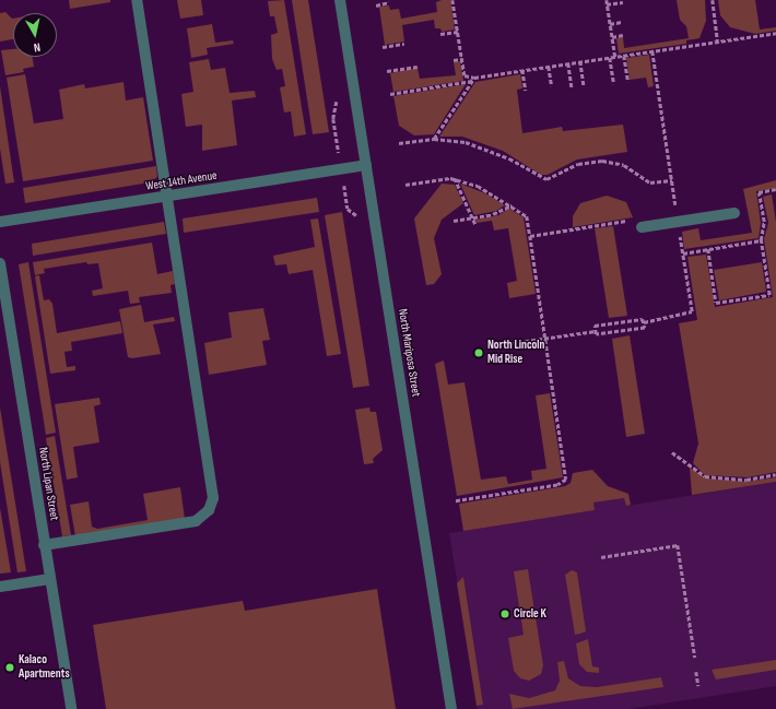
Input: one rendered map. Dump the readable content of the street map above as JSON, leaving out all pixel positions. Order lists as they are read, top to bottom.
{
  "streets": {
    "street": ["West 14th Avenue", "North Mariposa Street", "North Lipan Street"]
  },
  "crossings": [
    ["West 14th Avenue", "North Mariposa Street"]
  ],
  "places": ["North Lincoln Mid Rise", "Circle K", "Kalaco Apartments"],
  "north": "bottom"
}
